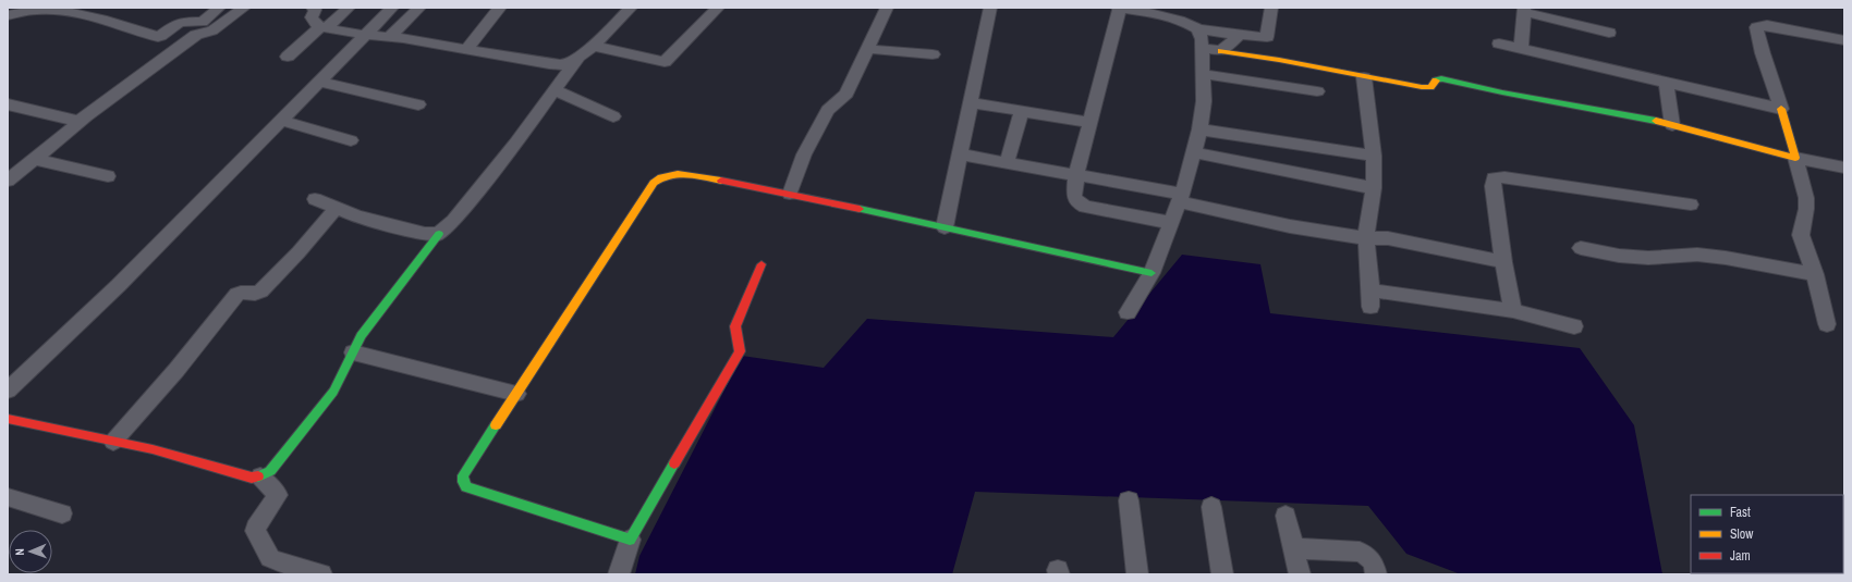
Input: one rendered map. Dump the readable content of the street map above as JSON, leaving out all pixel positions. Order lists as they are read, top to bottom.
{
  "legend": ["Fast", "Slow", "Jam"],
  "north": "left"
}
